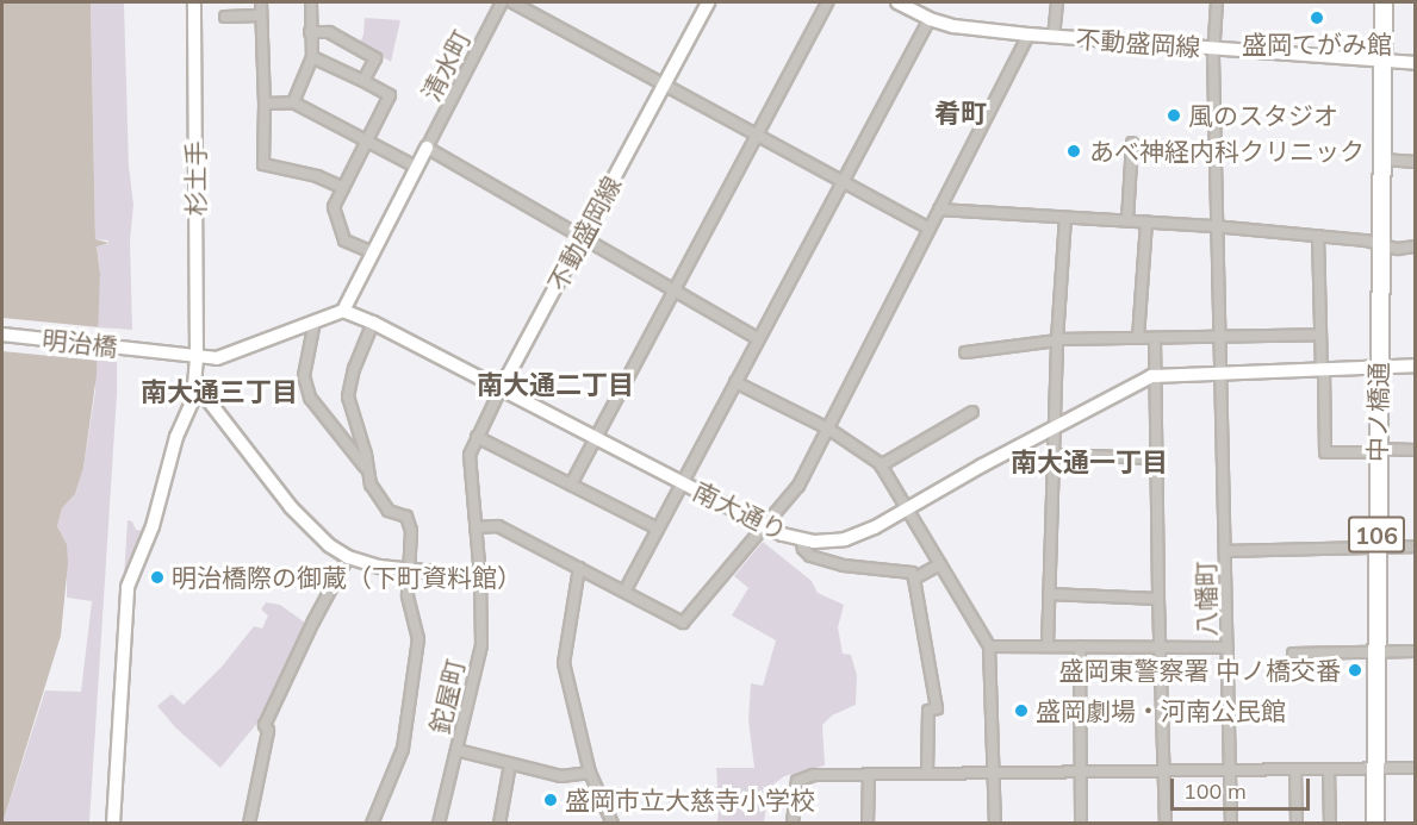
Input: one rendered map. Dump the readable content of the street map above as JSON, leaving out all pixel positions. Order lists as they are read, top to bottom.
{
  "streets": {
    "highway": ["中ノ橋通", "106"],
    "street": [
      "不動盛岡線",
      "清水町",
      "杉土手",
      "明治橋",
      "南大通り",
      "八幡町",
      "鉈屋町"
    ]
  },
  "crossings": [
    ["不動盛岡線", "中ノ橋通"],
    ["不動盛岡線", "南大通り"],
    ["不動盛岡線", "八幡町"],
    ["不動盛岡線", "鉈屋町"],
    ["杉土手", "明治橋"],
    ["中ノ橋通", "南大通り"],
    ["南大通り", "八幡町"],
    ["南大通り", "鉈屋町"]
  ],
  "districts": [
    "肴町",
    "南大通二丁目",
    "南大通三丁目",
    "南大通一丁目"
  ],
  "places": [
    "盛岡てがみ館",
    "風のスタジオ",
    "あべ神経内科クリニック",
    "明治橋際の御蔵（下町資料館）",
    "盛岡東警察署 中ノ橋交番",
    "盛岡劇場・河南公民館",
    "盛岡市立大慈寺小学校"
  ],
  "scale_bar": "100 m"
}
